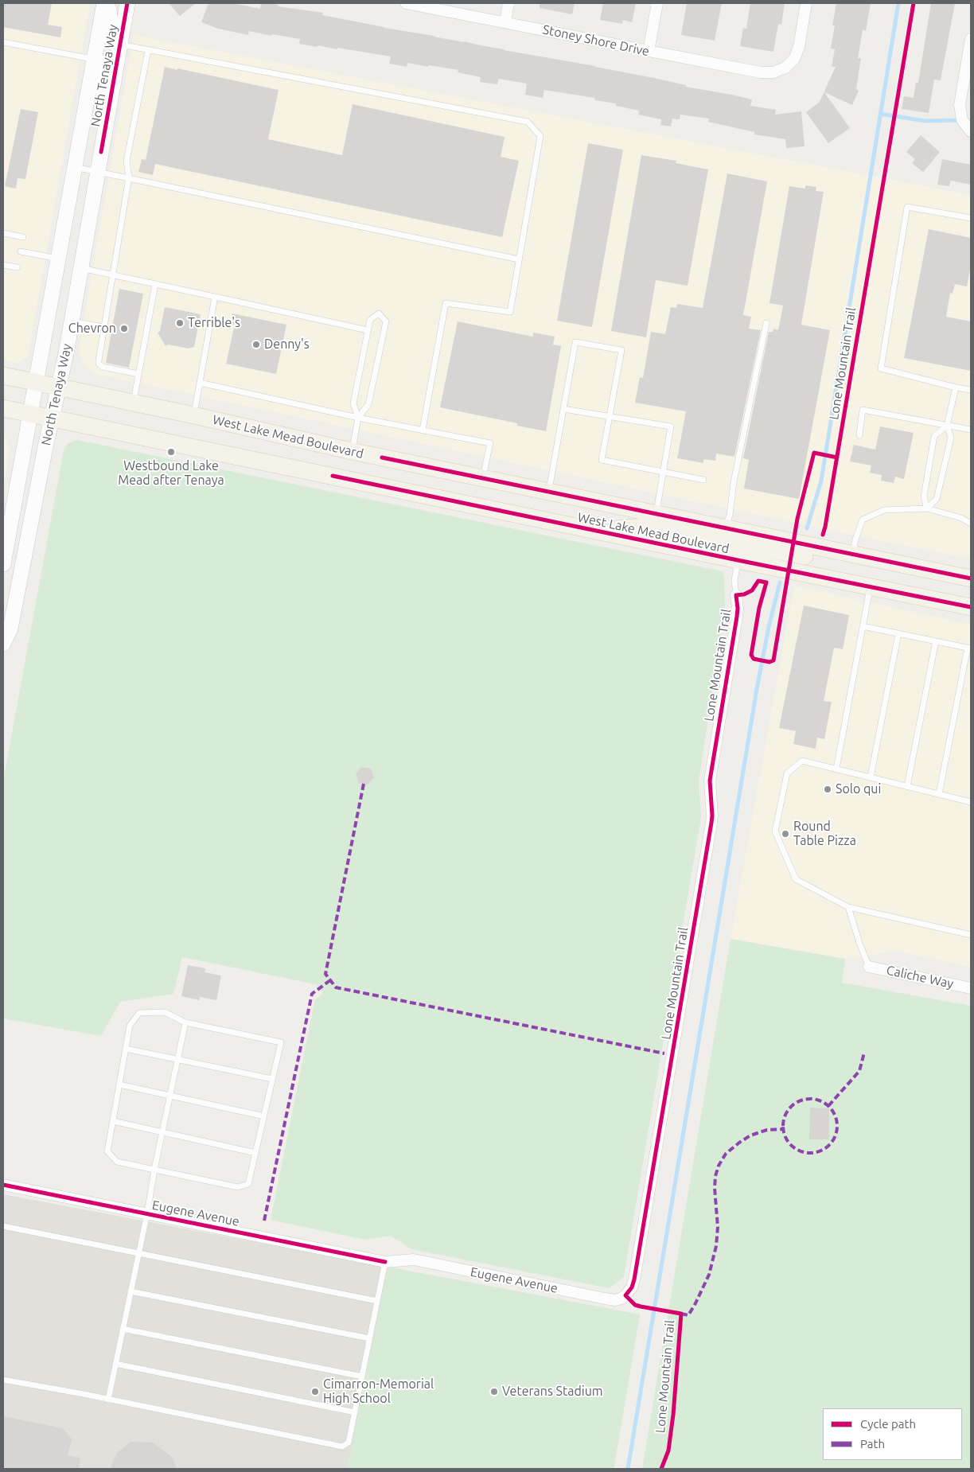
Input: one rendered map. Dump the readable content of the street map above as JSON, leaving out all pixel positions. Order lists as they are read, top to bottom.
{
  "streets": {
    "main road": ["North Tenaya Way", "West Lake Mead Boulevard"],
    "street": [
      "Stoney Shore Drive",
      "Lone Mountain Trail",
      "Caliche Way",
      "Eugene Avenue"
    ]
  },
  "crossings": [
    ["North Tenaya Way", "West Lake Mead Boulevard"],
    ["Lone Mountain Trail", "Eugene Avenue"]
  ],
  "places": [
    "Terrible's",
    "Chevron",
    "Denny's",
    "Westbound Lake Mead after Tenaya",
    "Solo qui",
    "Round Table Pizza",
    "Cimarron-Memorial High School",
    "Veterans Stadium"
  ],
  "legend": ["Cycle path", "Path"]
}
